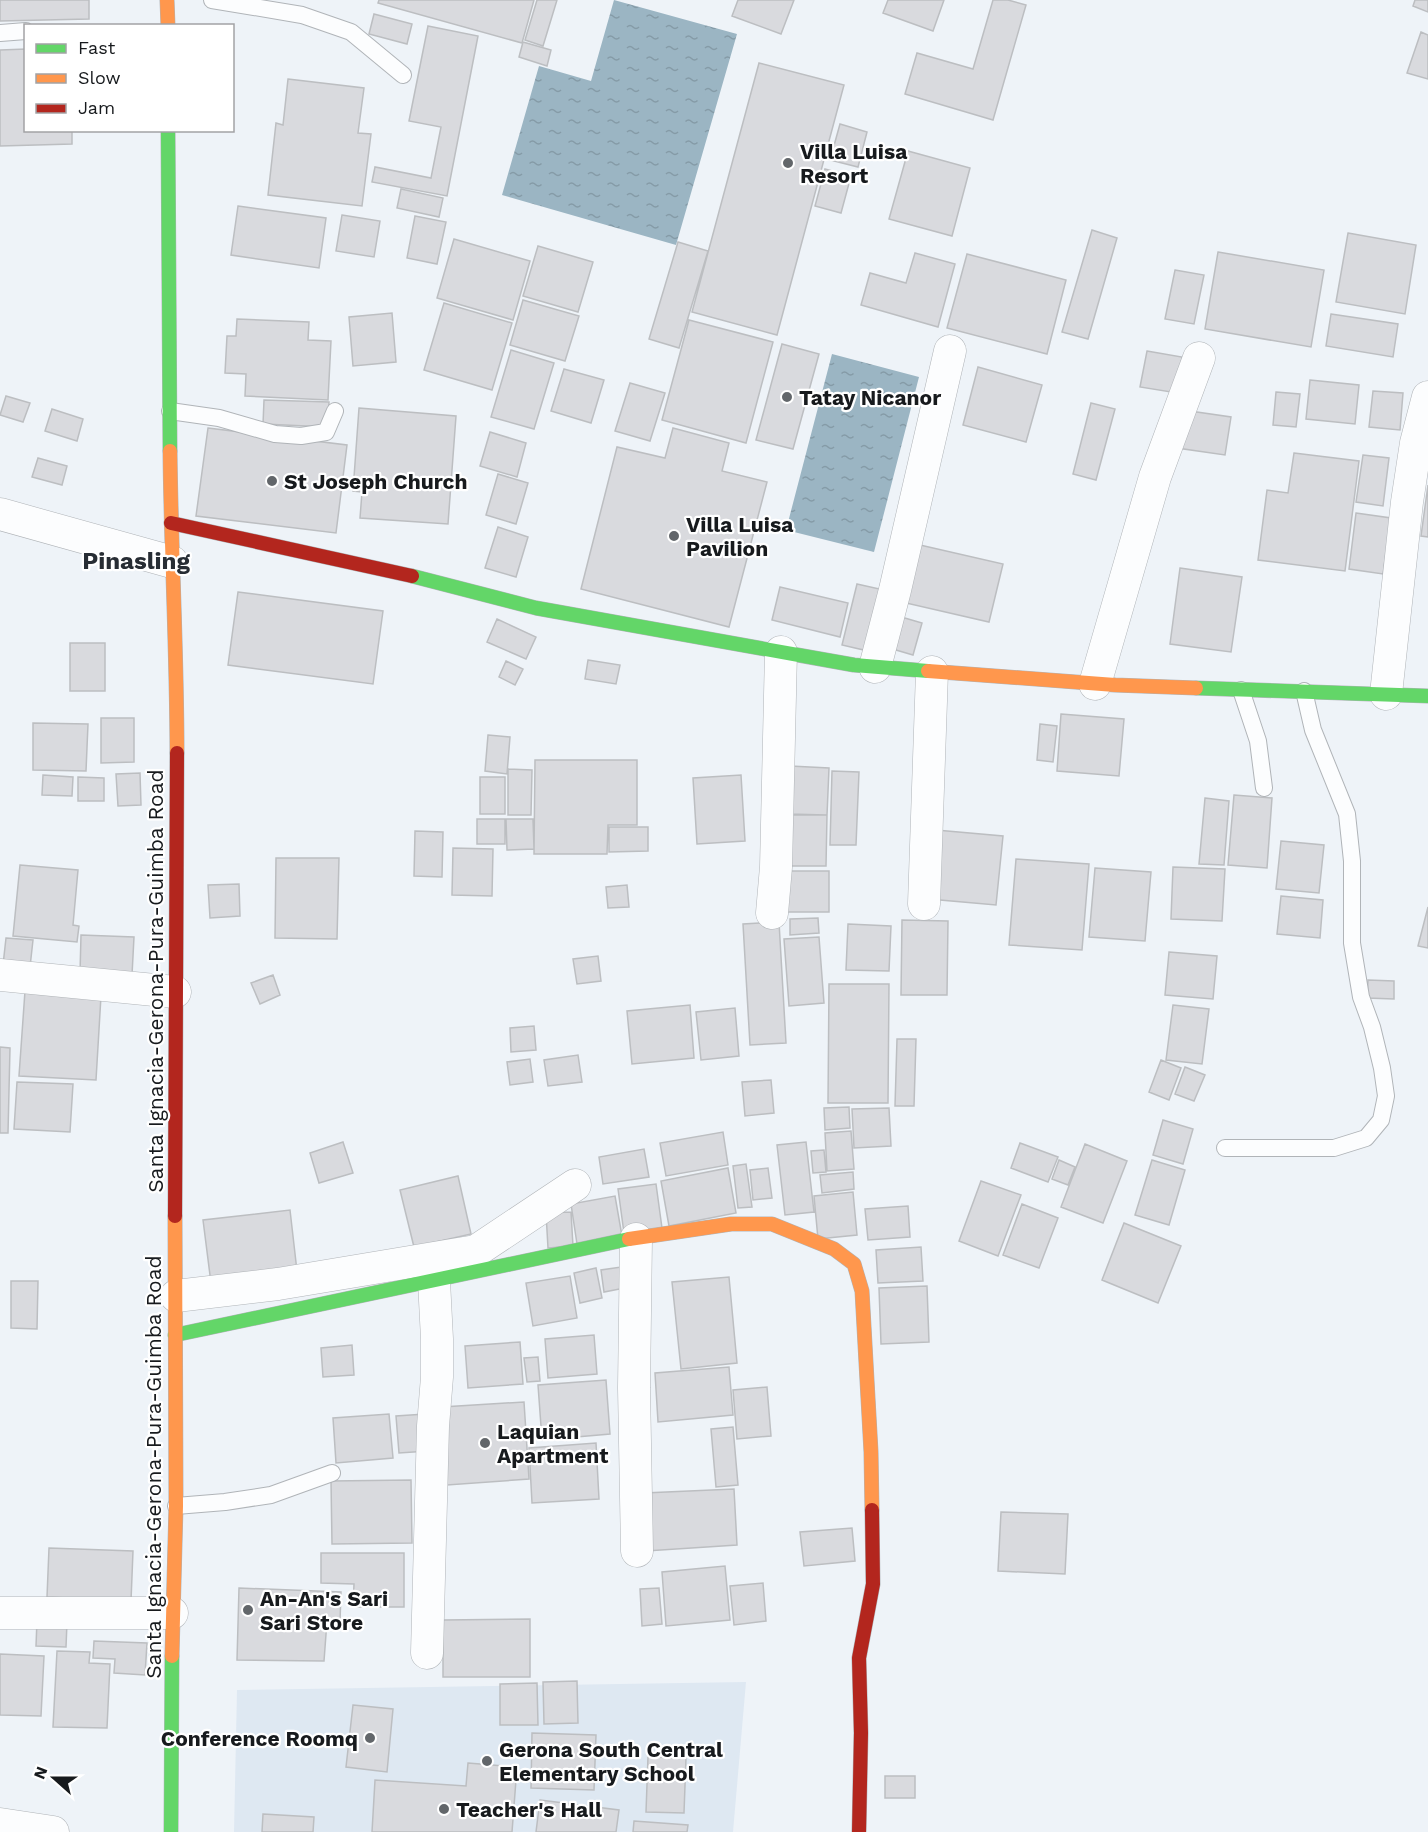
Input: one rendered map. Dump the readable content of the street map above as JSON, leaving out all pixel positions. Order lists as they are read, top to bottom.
{
  "streets": {
    "street": ["Santa Ignacia-Gerona-Pura-Guimba Road"]
  },
  "districts": ["Pinasling"],
  "places": [
    "Villa Luisa Resort",
    "Tatay Nicanor",
    "St Joseph Church",
    "Villa Luisa Pavilion",
    "Laquian Apartment",
    "An-An's Sari Sari Store",
    "Conference Roomq",
    "Gerona South Central Elementary School",
    "Teacher's Hall"
  ],
  "legend": ["Fast", "Slow", "Jam"],
  "north": "left"
}
